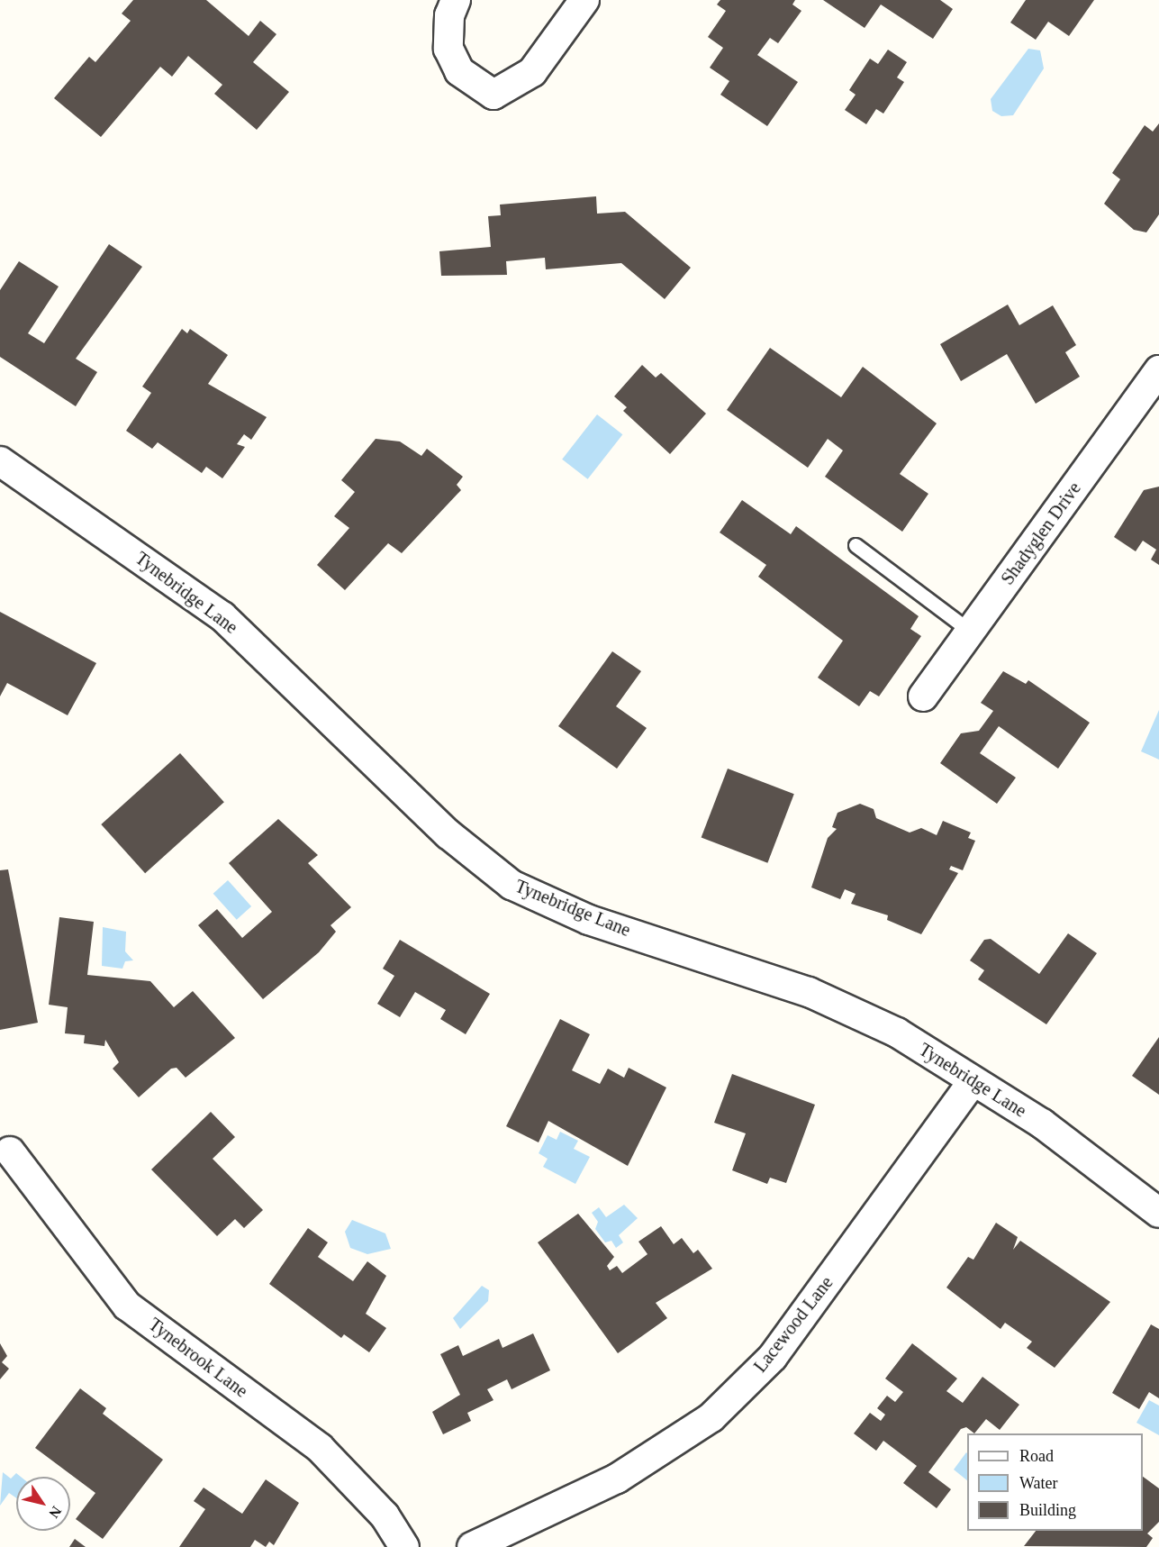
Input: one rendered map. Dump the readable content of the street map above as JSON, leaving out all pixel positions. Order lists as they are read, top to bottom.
{
  "streets": {
    "street": [
      "Shadyglen Drive",
      "Tynebridge Lane",
      "Lacewood Lane",
      "Tynebrook Lane"
    ]
  },
  "crossings": [
    ["Tynebridge Lane", "Lacewood Lane"]
  ],
  "legend": ["Road", "Water", "Building"],
  "north": "bottom right"
}
